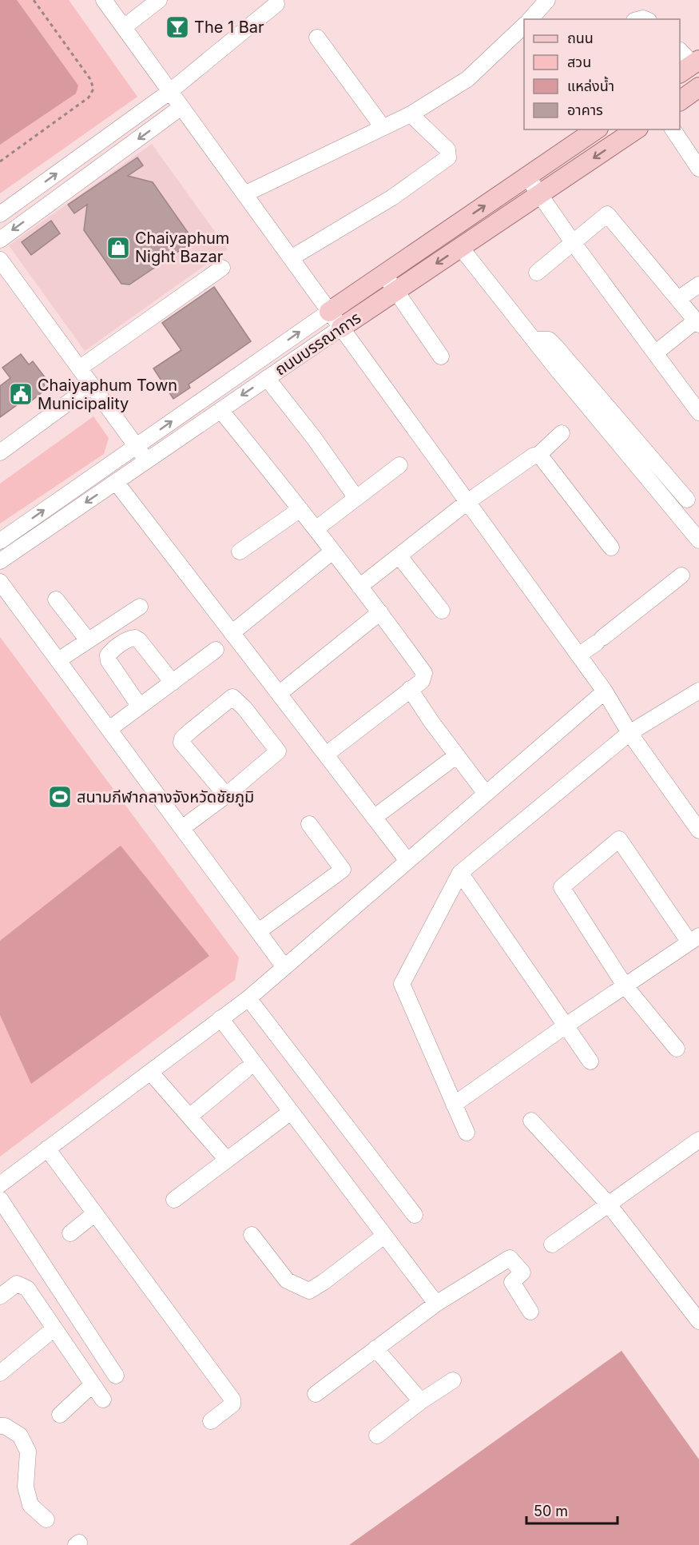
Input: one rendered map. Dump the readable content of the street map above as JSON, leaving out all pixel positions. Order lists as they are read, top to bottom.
{
  "streets": {
    "main road": ["ถนนบรรณาการ"]
  },
  "places": {
    "bar": ["The 1 Bar"],
    "shop": ["Chaiyaphum Night Bazar"],
    "public building": ["Chaiyaphum Town Municipality"],
    "sports": ["สนามกีฬากลางจังหวัดชัยภูมิ"]
  },
  "legend": [
    "ถนน",
    "สวน",
    "แหล่งน้ำ",
    "อาคาร"
  ],
  "scale_bar": "50 m"
}
